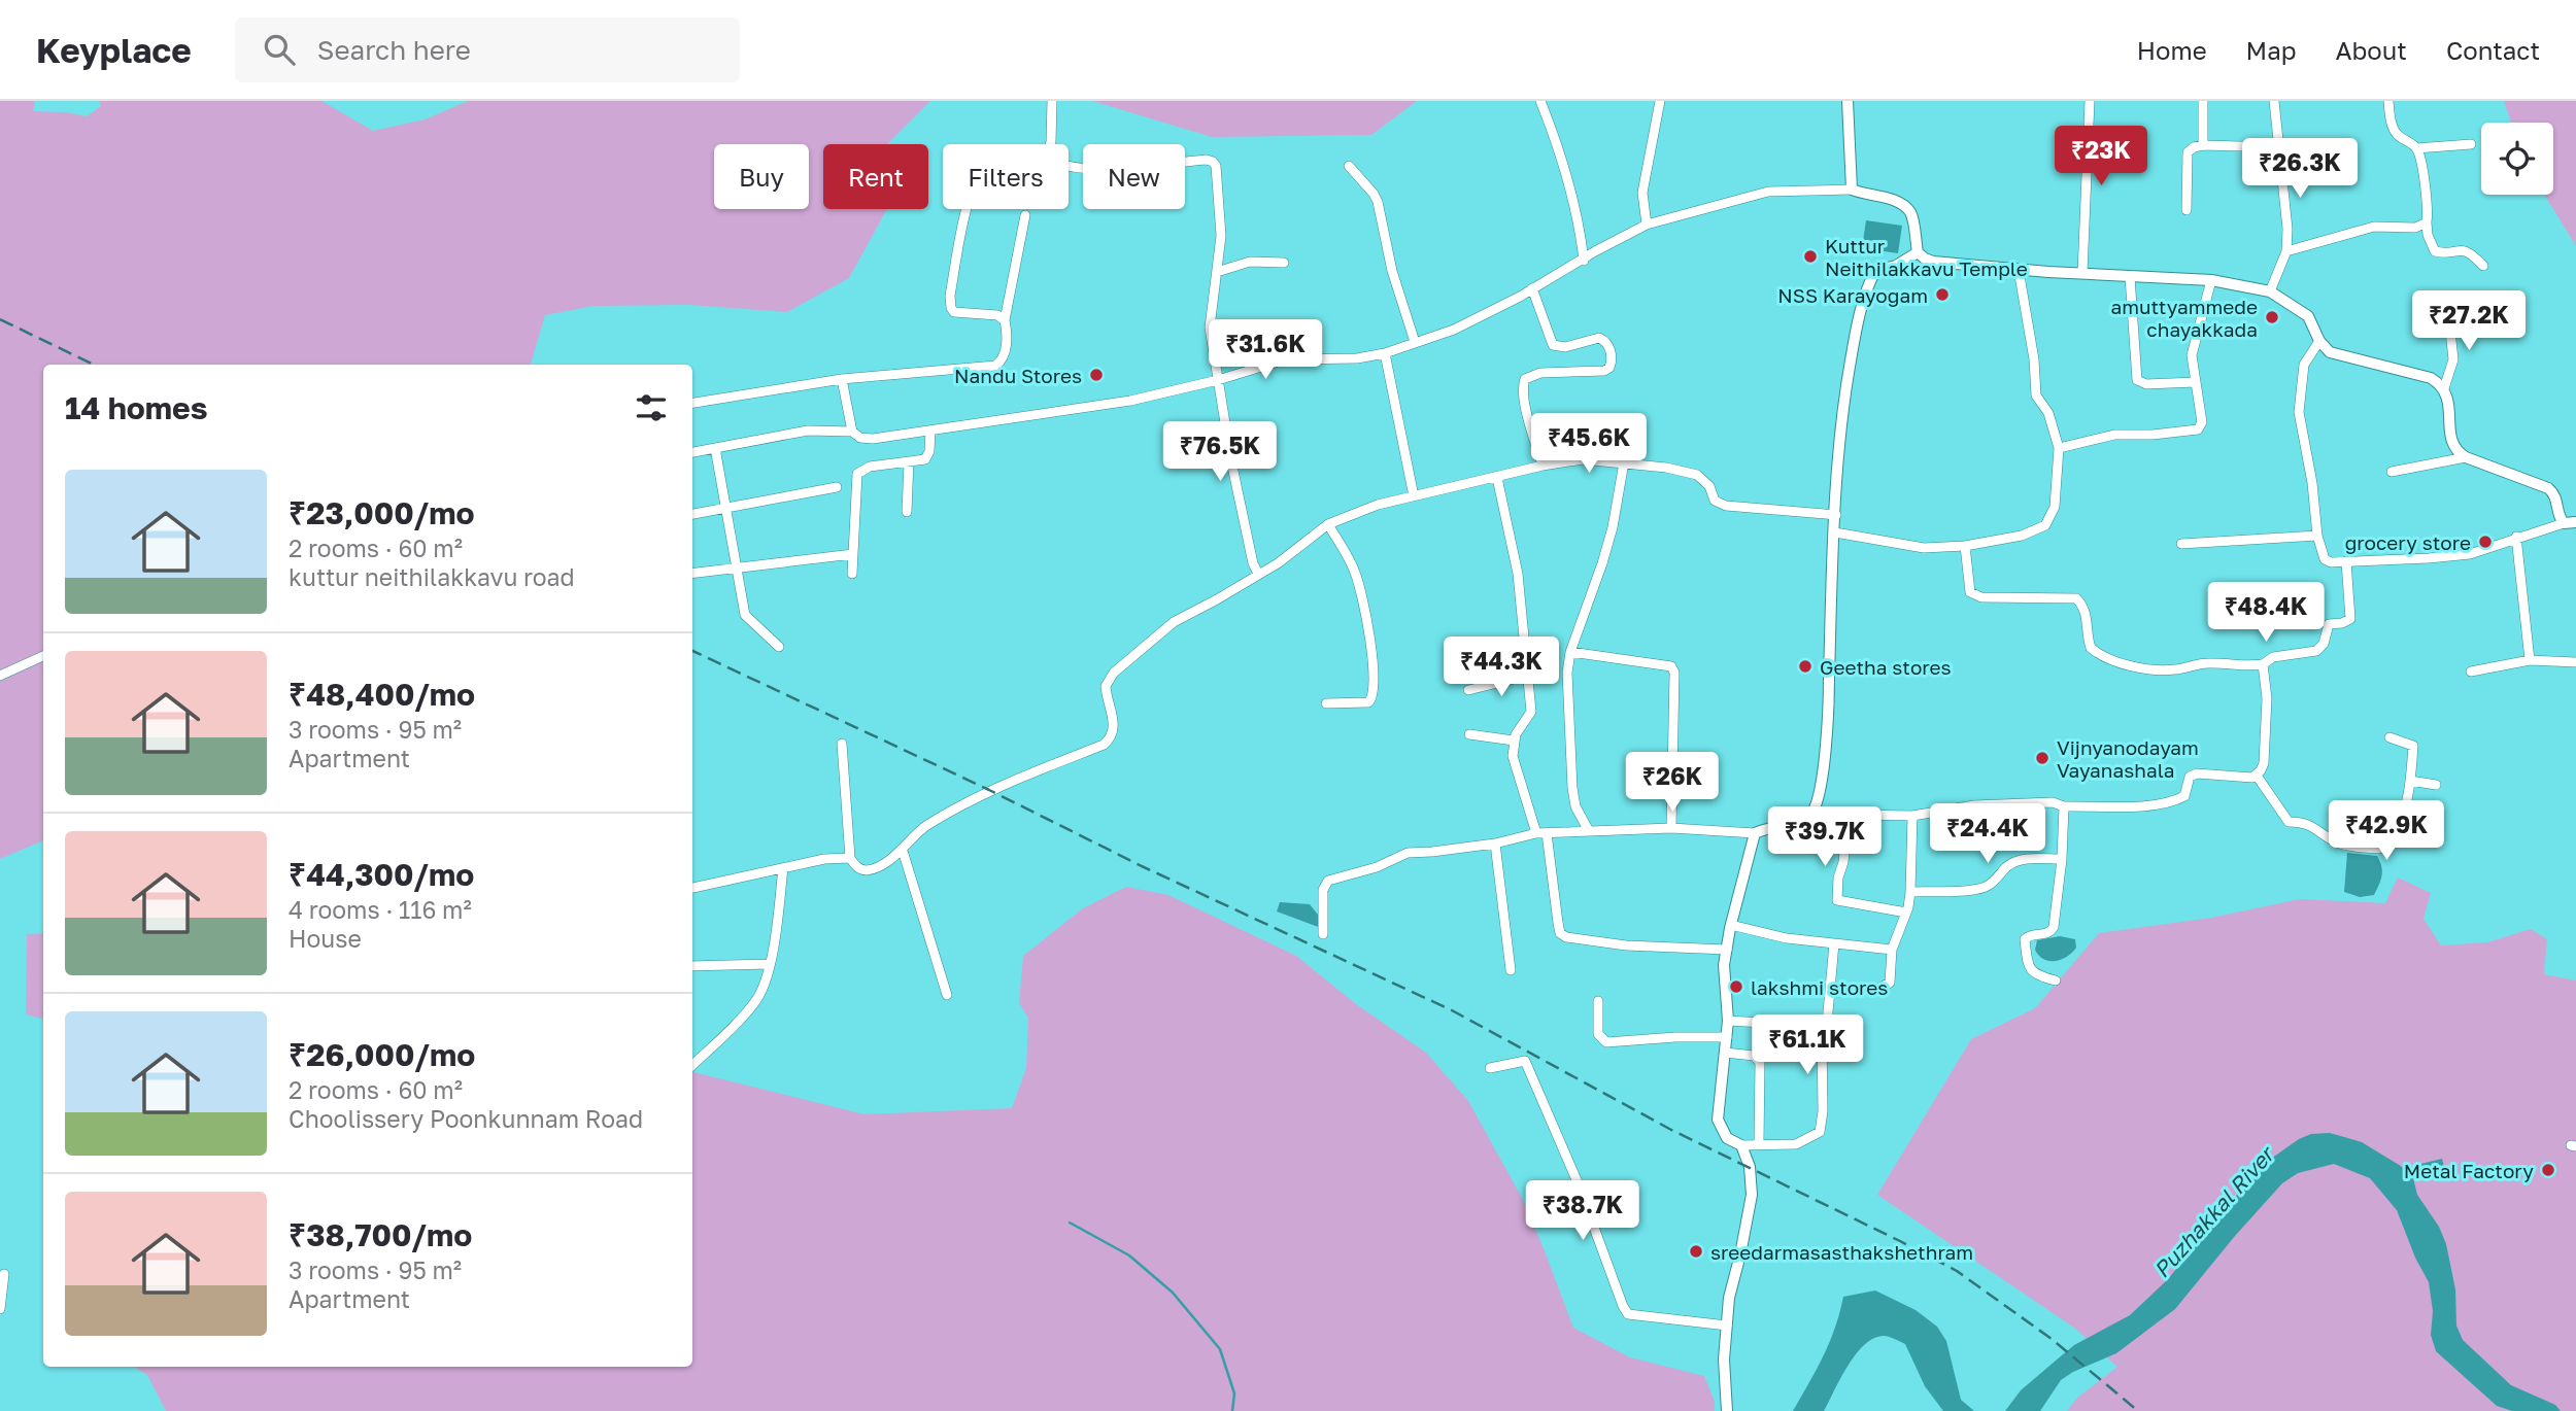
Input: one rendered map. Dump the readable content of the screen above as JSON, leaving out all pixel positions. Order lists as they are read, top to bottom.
{
  "water": ["Puzhakkal River"],
  "places": [
    "Kuttur Neithilakkavu Temple",
    "NSS Karayogam",
    "amuttyammede chayakkada",
    "Nandu Stores",
    "grocery store",
    "Geetha stores",
    "Vijnyanodayam Vayanashala",
    "lakshmi stores",
    "Metal Factory",
    "sreedarmasasthakshethram"
  ],
  "page": {
    "header": "Keyplace",
    "search": "Search here",
    "nav": [
      "Home",
      "Map",
      "About",
      "Contact"
    ],
    "price": [
      "₹23K",
      "₹26.3K",
      "₹27.2K",
      "₹31.6K",
      "₹45.6K",
      "₹76.5K",
      "₹48.4K",
      "₹44.3K",
      "₹26K",
      "₹42.9K",
      "₹24.4K",
      "₹39.7K",
      "₹61.1K",
      "₹38.7K"
    ],
    "chip": [
      "Buy",
      "Rent",
      "Filters",
      "New"
    ],
    "heading": "14 homes",
    "list": [
      {
        "name": "₹23,000/mo",
        "note": "2 rooms · 60 m² · kuttur neithilakkavu road"
      },
      {
        "name": "₹48,400/mo",
        "note": "3 rooms · 95 m² · Apartment"
      },
      {
        "name": "₹44,300/mo",
        "note": "4 rooms · 116 m² · House"
      },
      {
        "name": "₹26,000/mo",
        "note": "2 rooms · 60 m² · Choolissery Poonkunnam Road"
      },
      {
        "name": "₹38,700/mo",
        "note": "3 rooms · 95 m² · Apartment"
      }
    ]
  }
}
